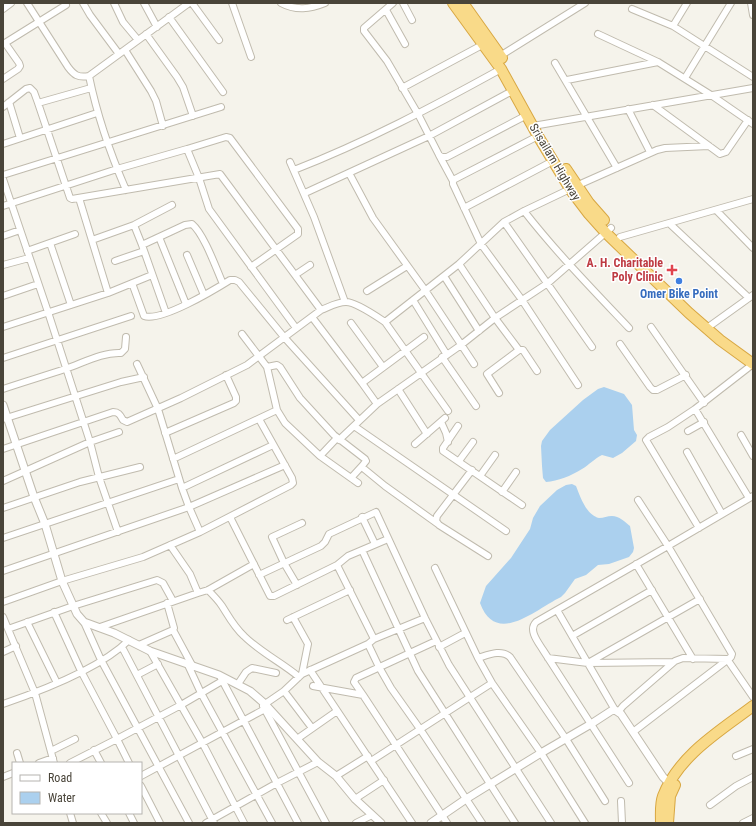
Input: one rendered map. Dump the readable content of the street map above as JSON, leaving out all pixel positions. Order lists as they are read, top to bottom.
{
  "streets": {
    "highway": ["Srisailam Highway"]
  },
  "places": {
    "health": ["A. H. Charitable Poly Clinic"],
    "other": ["Omer Bike Point"]
  },
  "legend": ["Road", "Water"]
}
